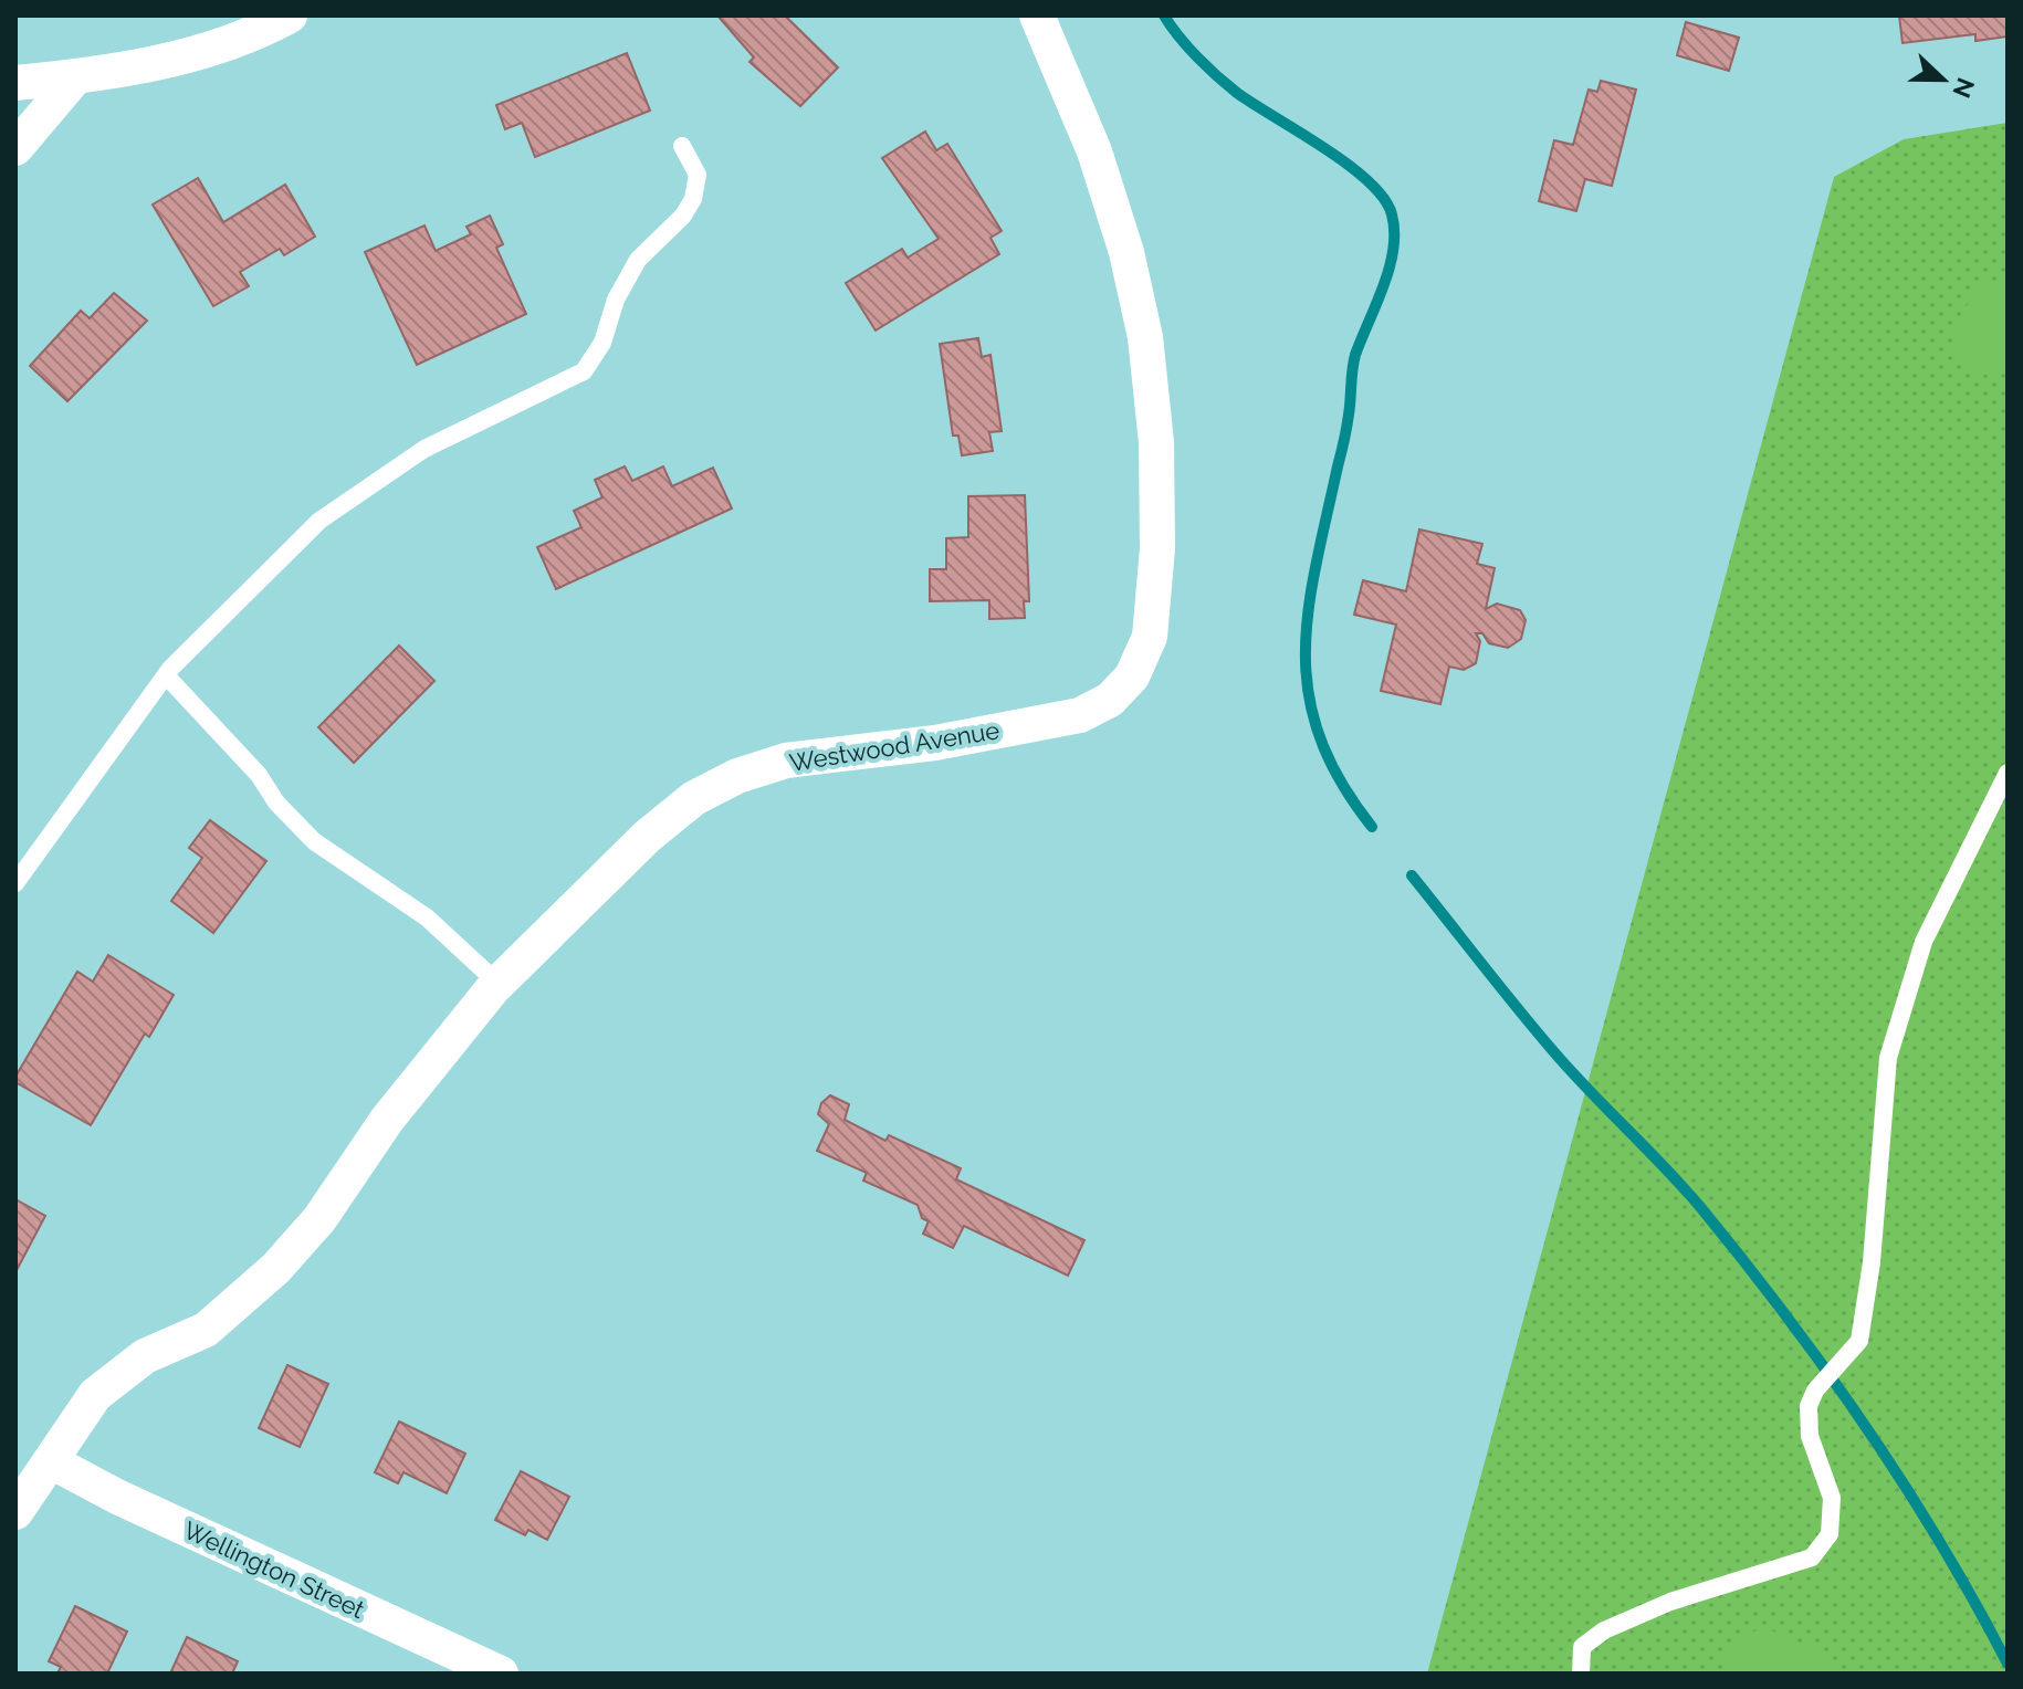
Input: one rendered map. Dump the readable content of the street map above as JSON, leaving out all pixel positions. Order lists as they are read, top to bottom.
{
  "streets": {
    "street": ["Westwood Avenue", "Wellington Street"]
  },
  "crossings": [
    ["Westwood Avenue", "Wellington Street"]
  ],
  "north": "right"
}
